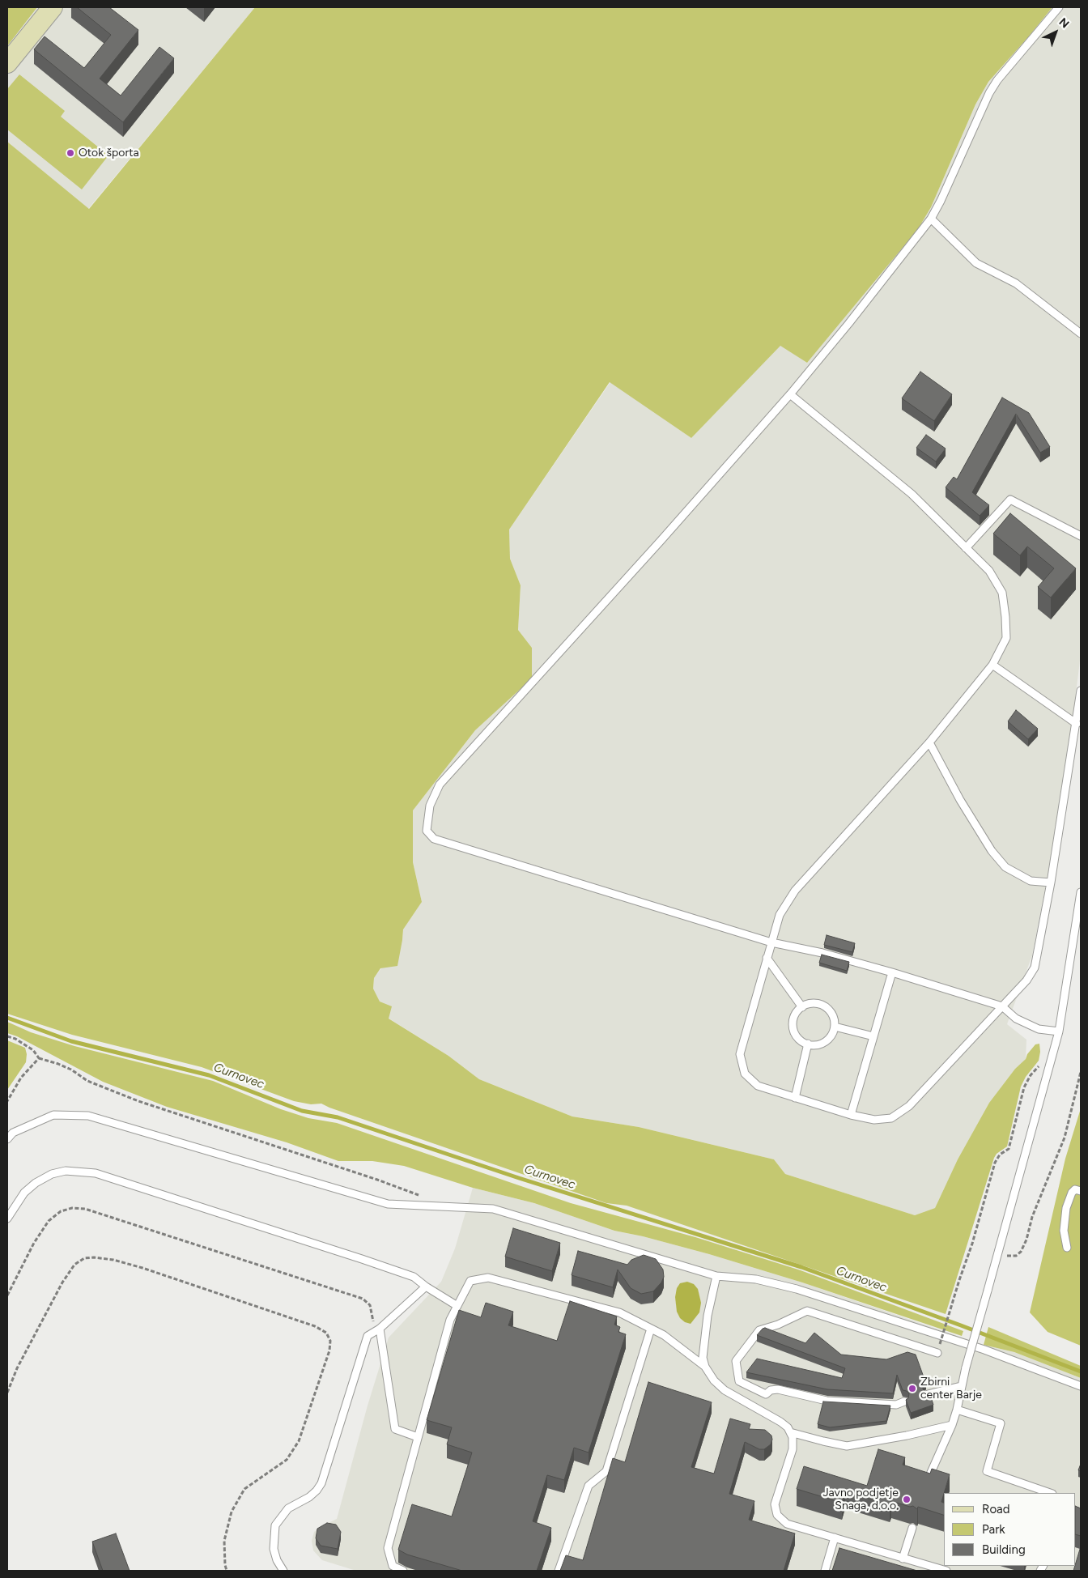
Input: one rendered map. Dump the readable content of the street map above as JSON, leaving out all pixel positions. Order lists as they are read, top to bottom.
{
  "water": ["Curnovec"],
  "places": ["Otok športa", "Zbirni center Barje", "Javno podjetje Snaga, d.o.o."],
  "legend": ["Road", "Park", "Building"],
  "north": "top right"
}
